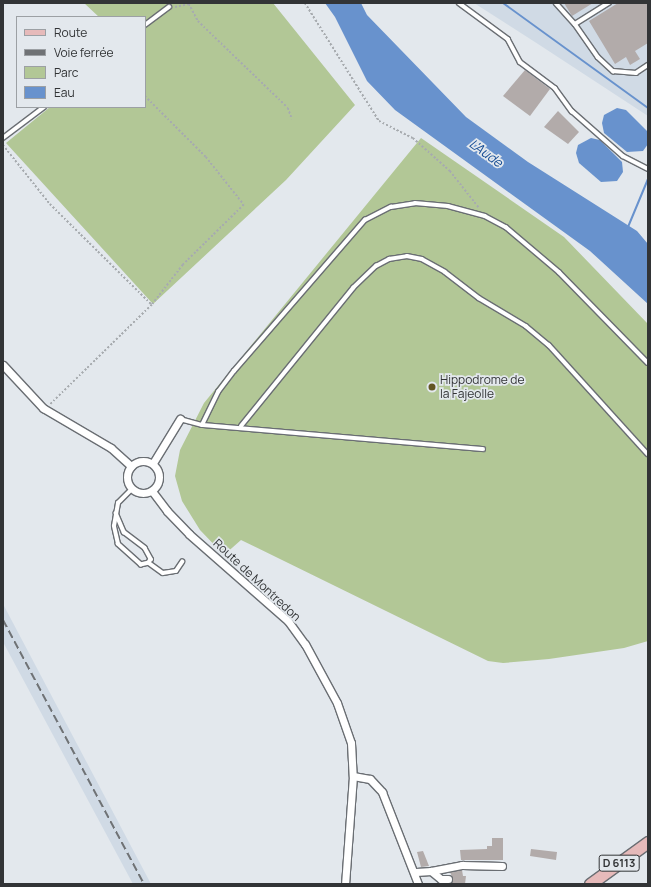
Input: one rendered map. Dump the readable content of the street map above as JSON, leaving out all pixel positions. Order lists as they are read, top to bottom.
{
  "streets": {
    "main road": ["D 6113"],
    "street": ["Route de Montredon"]
  },
  "water": ["L'Aude"],
  "places": ["Hippodrome de la Fajeolle"],
  "legend": [
    "Route",
    "Voie ferrée",
    "Parc",
    "Eau"
  ]
}
